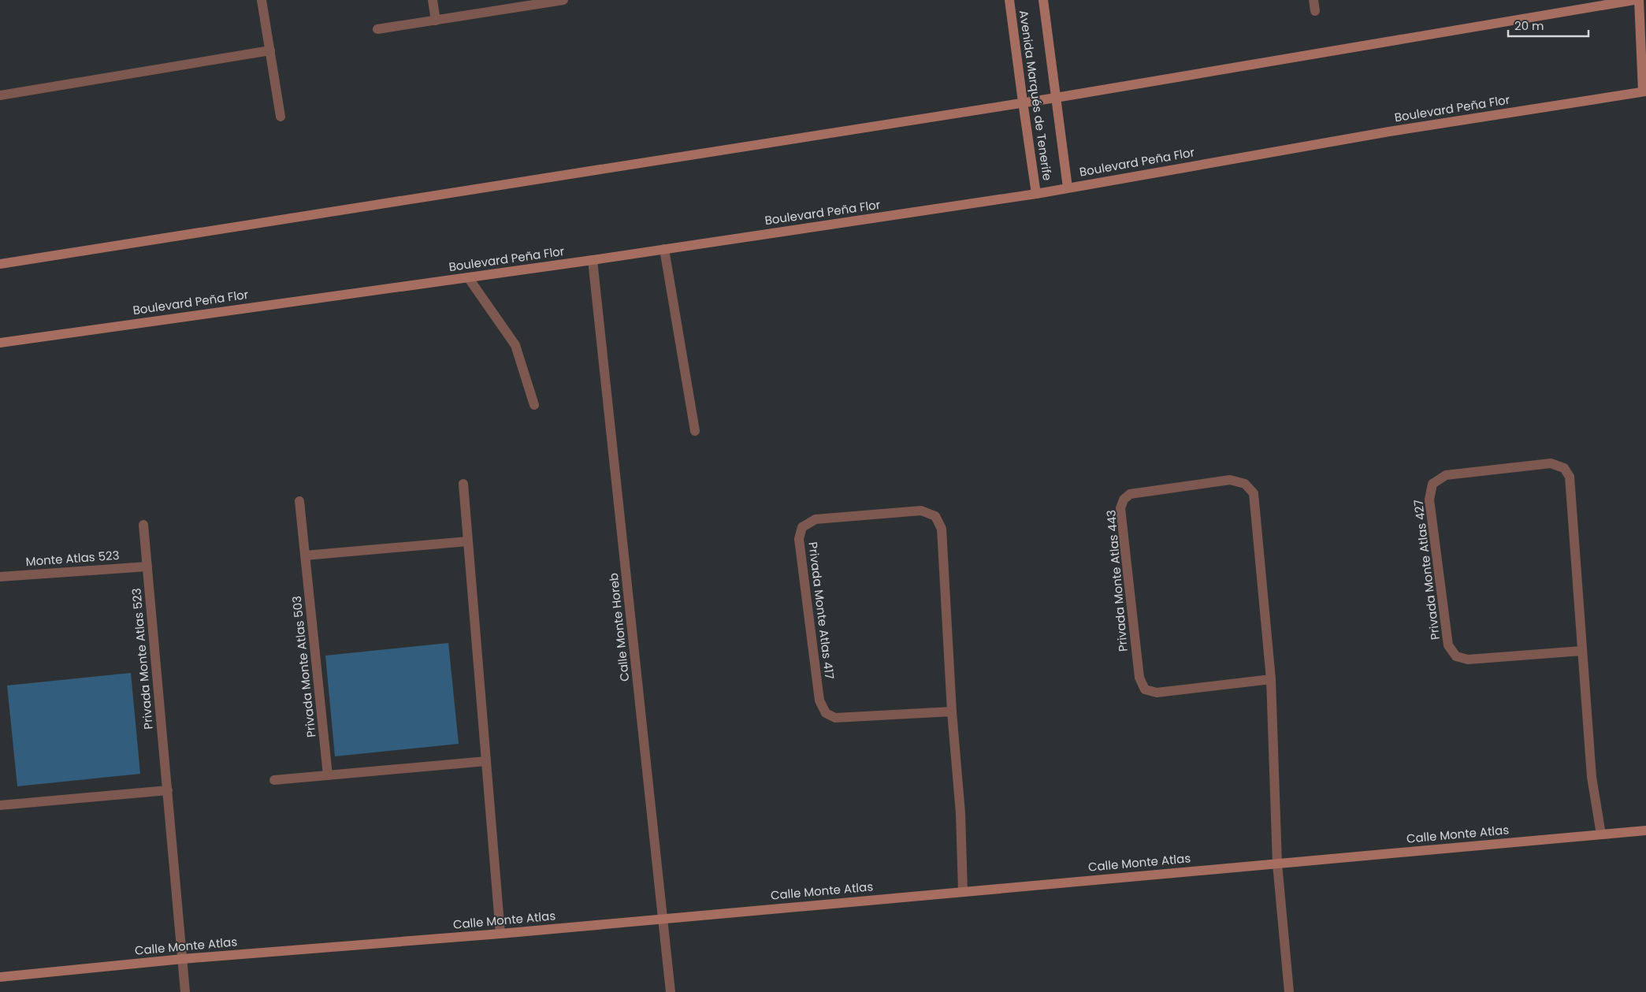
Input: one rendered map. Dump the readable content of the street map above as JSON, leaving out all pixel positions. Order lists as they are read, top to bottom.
{
  "streets": {
    "main road": ["Avenida Marqués de Tenerife", "Boulevard Peña Flor", "Calle Monte Atlas"],
    "street": [
      "Monte Atlas 523",
      "Privada Monte Atlas 427",
      "Privada Monte Atlas 443",
      "Privada Monte Atlas 417",
      "Calle Monte Horeb",
      "Privada Monte Atlas 523",
      "Privada Monte Atlas 503"
    ]
  },
  "crossings": [
    ["Avenida Marqués de Tenerife", "Boulevard Peña Flor"],
    ["Boulevard Peña Flor", "Calle Monte Horeb"],
    ["Monte Atlas 523", "Privada Monte Atlas 523"],
    ["Privada Monte Atlas 427", "Calle Monte Atlas"],
    ["Privada Monte Atlas 443", "Calle Monte Atlas"],
    ["Privada Monte Atlas 417", "Calle Monte Atlas"],
    ["Calle Monte Horeb", "Calle Monte Atlas"],
    ["Privada Monte Atlas 523", "Calle Monte Atlas"]
  ],
  "scale_bar": "20 m"
}
